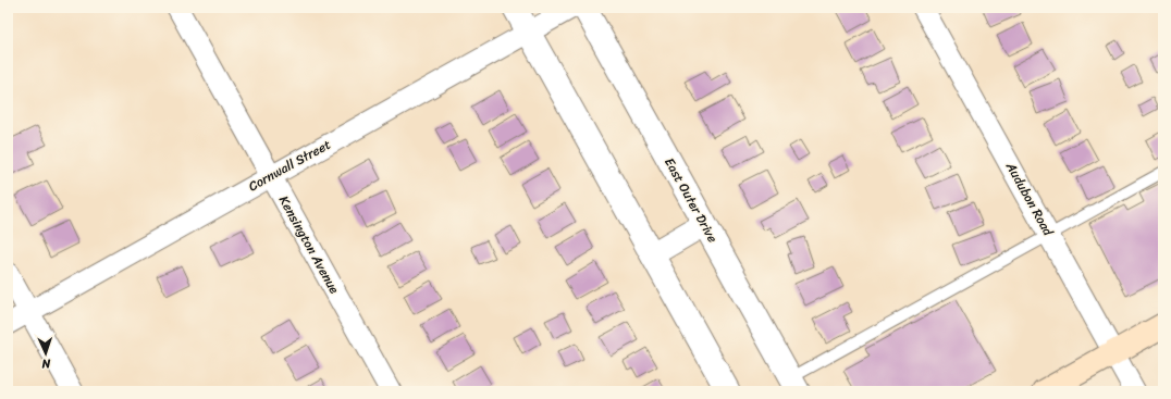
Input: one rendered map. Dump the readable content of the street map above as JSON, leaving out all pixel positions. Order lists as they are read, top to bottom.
{
  "streets": {
    "street": [
      "Cornwall Street",
      "Audubon Road",
      "East Outer Drive",
      "Kensington Avenue"
    ]
  },
  "crossings": [
    ["Cornwall Street", "Kensington Avenue"]
  ],
  "north": "bottom"
}
